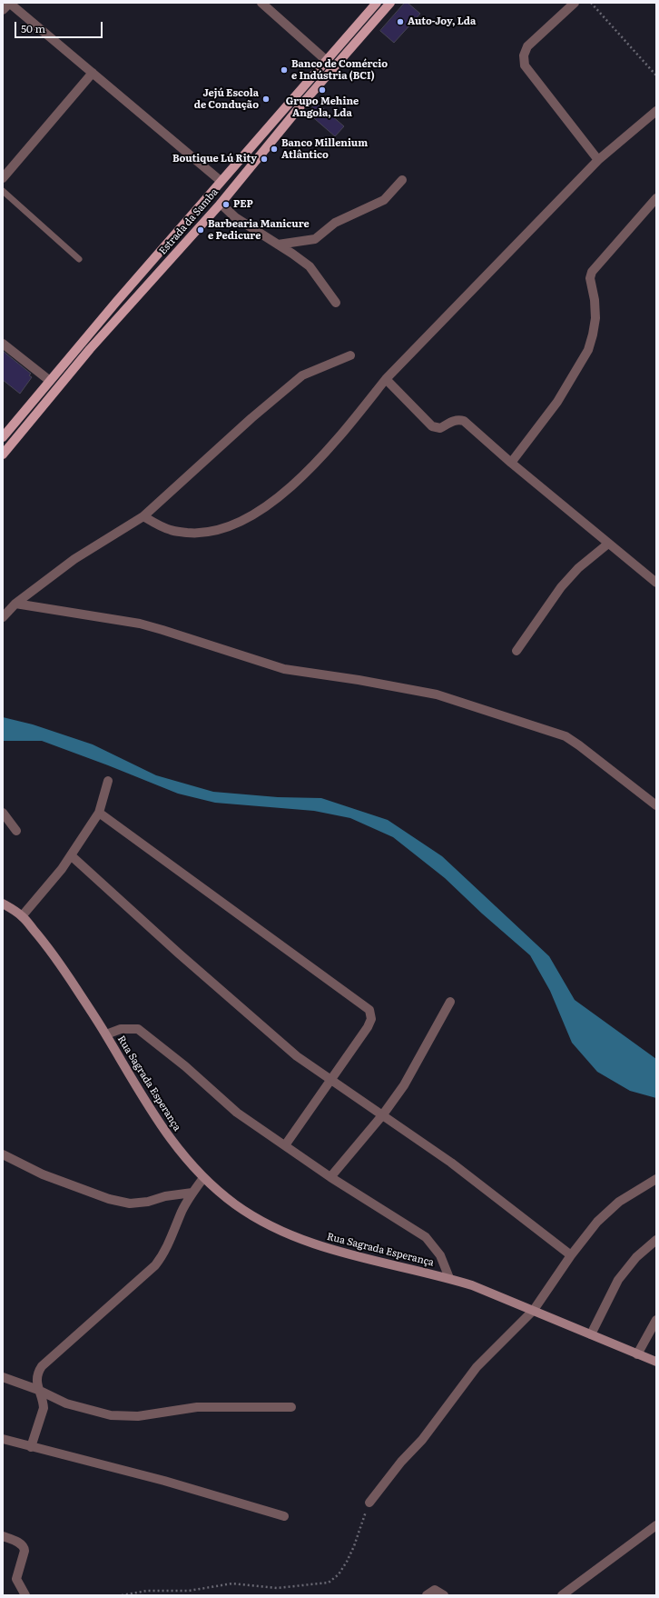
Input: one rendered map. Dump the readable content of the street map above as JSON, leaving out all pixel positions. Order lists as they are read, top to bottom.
{
  "streets": {
    "main road": ["Estrada da Samba"],
    "street": ["Rua Sagrada Esperança"]
  },
  "places": [
    "Auto-Joy, Lda",
    "Banco de Comércio e Indústria (BCI)",
    "Grupo Mehine Angola, Lda",
    "Jejú Escola de Condução",
    "Banco Millenium Atlântico",
    "Boutique Lú Rity",
    "PEP",
    "Barbearia Manicure e Pedicure"
  ],
  "scale_bar": "50 m"
}
